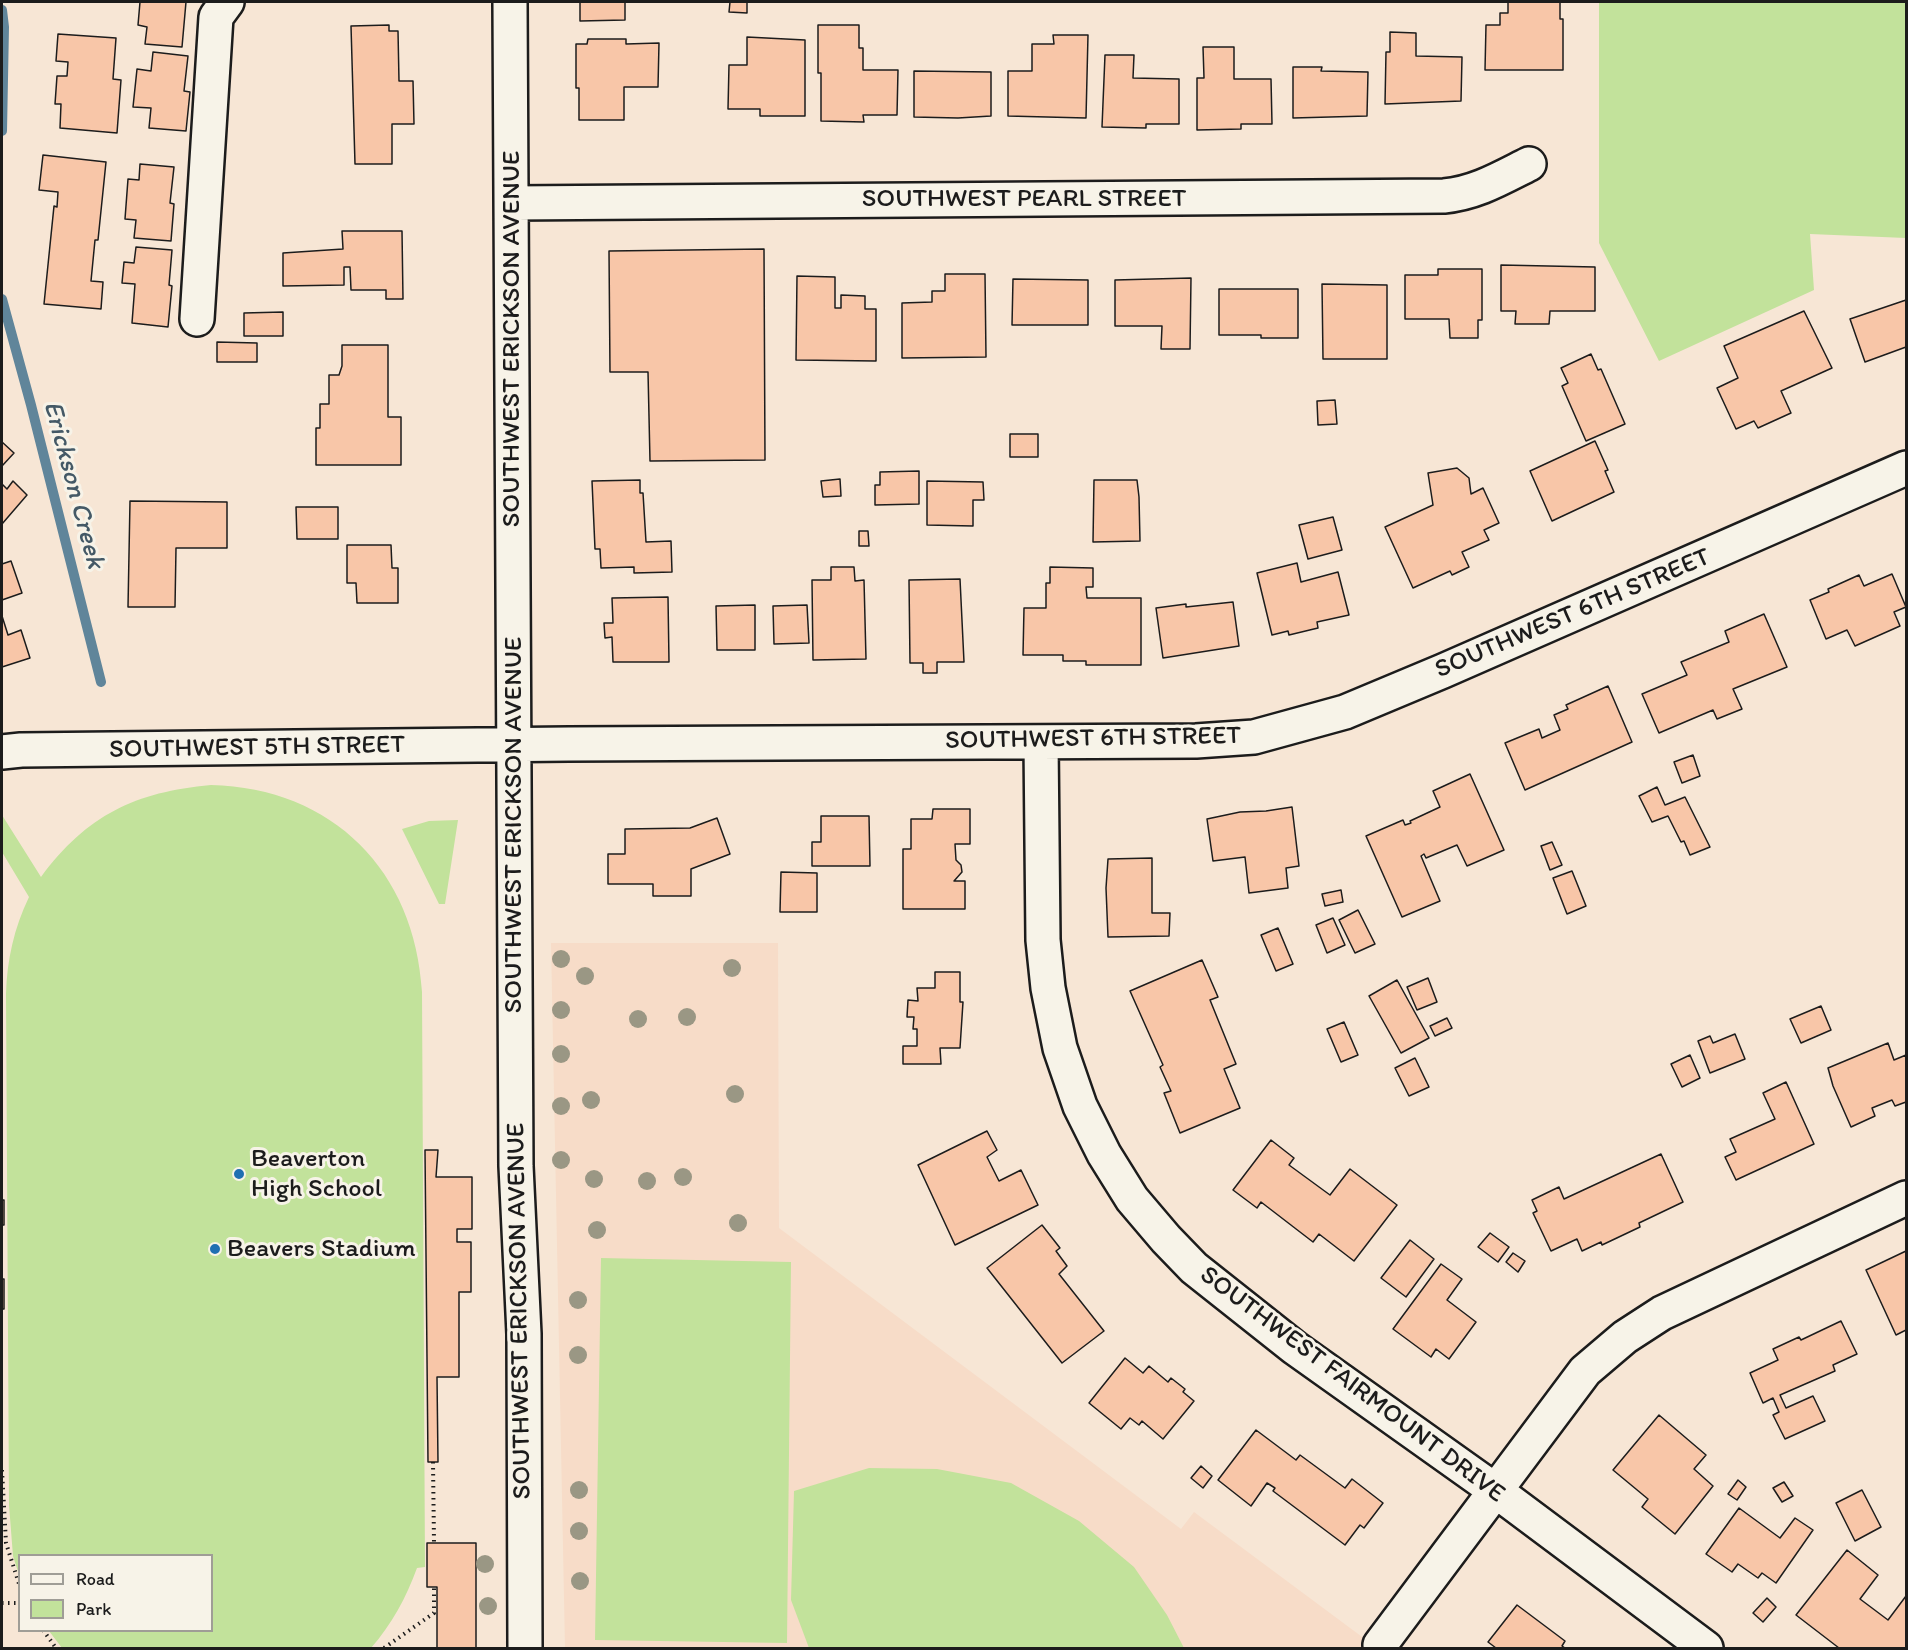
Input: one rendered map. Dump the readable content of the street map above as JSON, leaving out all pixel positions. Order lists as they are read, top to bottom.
{
  "streets": {
    "street": [
      "SOUTHWEST PEARL STREET",
      "SOUTHWEST ERICKSON AVENUE",
      "SOUTHWEST 6TH STREET",
      "SOUTHWEST 5TH STREET",
      "SOUTHWEST FAIRMOUNT DRIVE"
    ]
  },
  "crossings": [
    ["SOUTHWEST PEARL STREET", "SOUTHWEST ERICKSON AVENUE"],
    ["SOUTHWEST ERICKSON AVENUE", "SOUTHWEST 6TH STREET"],
    ["SOUTHWEST ERICKSON AVENUE", "SOUTHWEST 5TH STREET"],
    ["SOUTHWEST 6TH STREET", "SOUTHWEST 5TH STREET"],
    ["SOUTHWEST 6TH STREET", "SOUTHWEST FAIRMOUNT DRIVE"]
  ],
  "water": ["Erickson Creek"],
  "places": ["Beaverton High School", "Beavers Stadium"],
  "legend": ["Road", "Park"]
}
